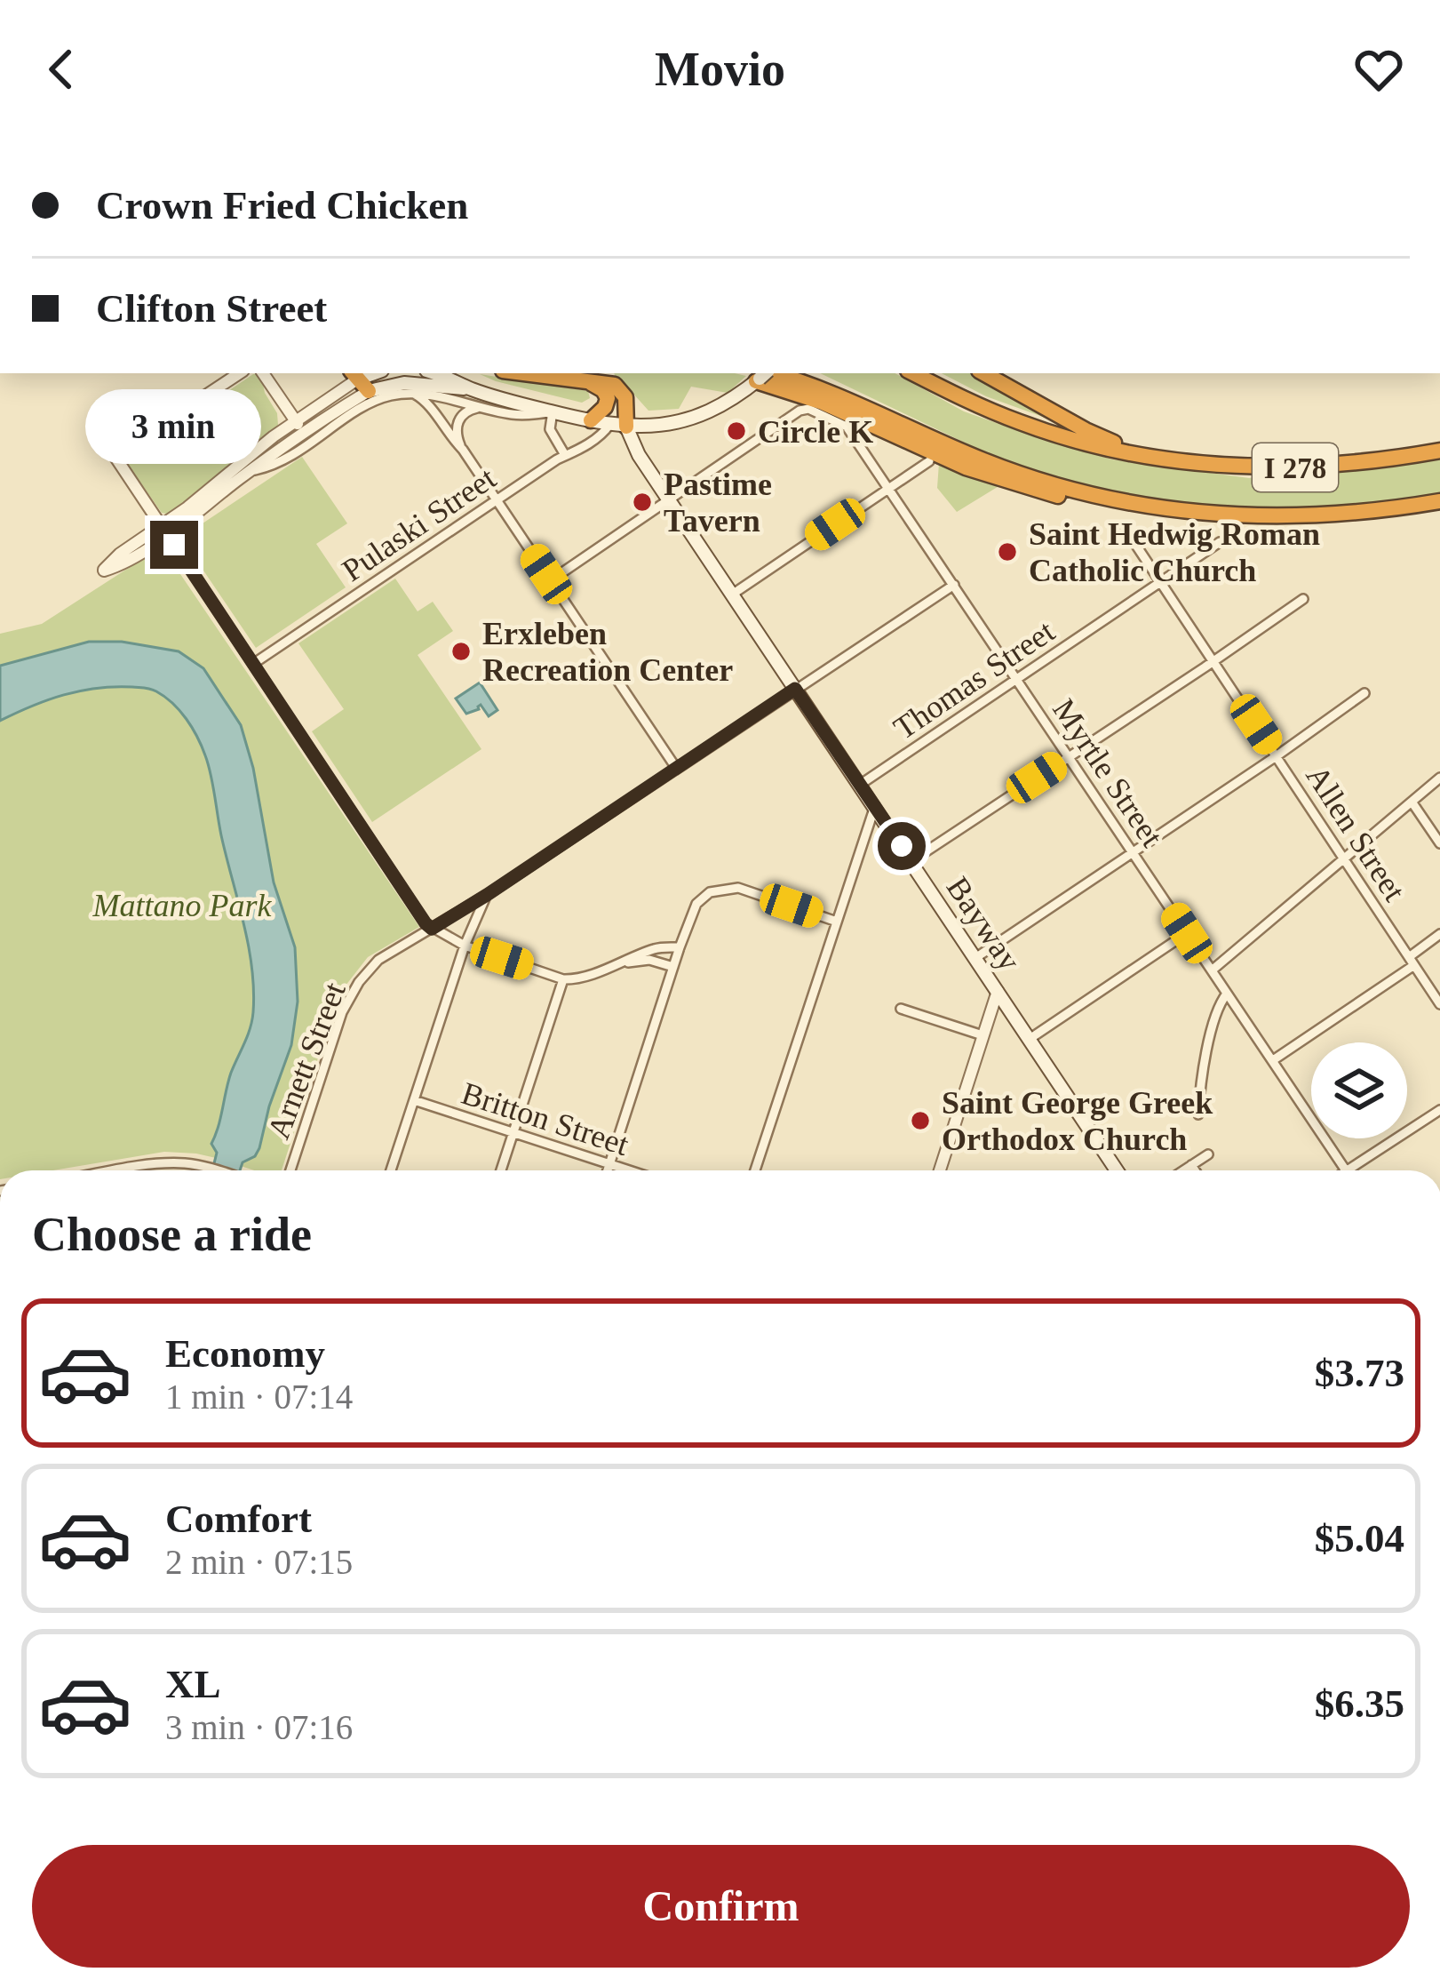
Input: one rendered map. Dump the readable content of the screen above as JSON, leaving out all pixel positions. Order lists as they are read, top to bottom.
{
  "streets": {
    "highway": ["I 278"],
    "main road": ["Bayway"],
    "street": [
      "Pulaski Street",
      "Thomas Street",
      "Myrtle Street",
      "Allen Street",
      "Arnett Street",
      "Britton Street"
    ]
  },
  "crossings": [
    ["Pulaski Street", "Bayway"],
    ["Thomas Street", "Myrtle Street"],
    ["Thomas Street", "Allen Street"],
    ["Thomas Street", "Bayway"],
    ["Myrtle Street", "Bayway"],
    ["Myrtle Street", "Arnett Street"],
    ["Bayway", "Arnett Street"]
  ],
  "parks": ["Mattano Park"],
  "places": [
    "Circle K",
    "Pastime Tavern",
    "Saint Hedwig Roman Catholic Church",
    "Erxleben Recreation Center",
    "Saint George Greek Orthodox Church"
  ],
  "page": {
    "header": "Movio",
    "banner": ["Crown Fried Chicken", "Clifton Street"],
    "bubble": "3 min",
    "heading": "Choose a ride",
    "list": [
      {
        "name": "Economy",
        "note": "1 min · 07:14",
        "value": "$3.73"
      },
      {
        "name": "Comfort",
        "note": "2 min · 07:15",
        "value": "$5.04"
      },
      {
        "name": "XL",
        "note": "3 min · 07:16",
        "value": "$6.35"
      }
    ],
    "buttons": "Confirm"
  }
}
